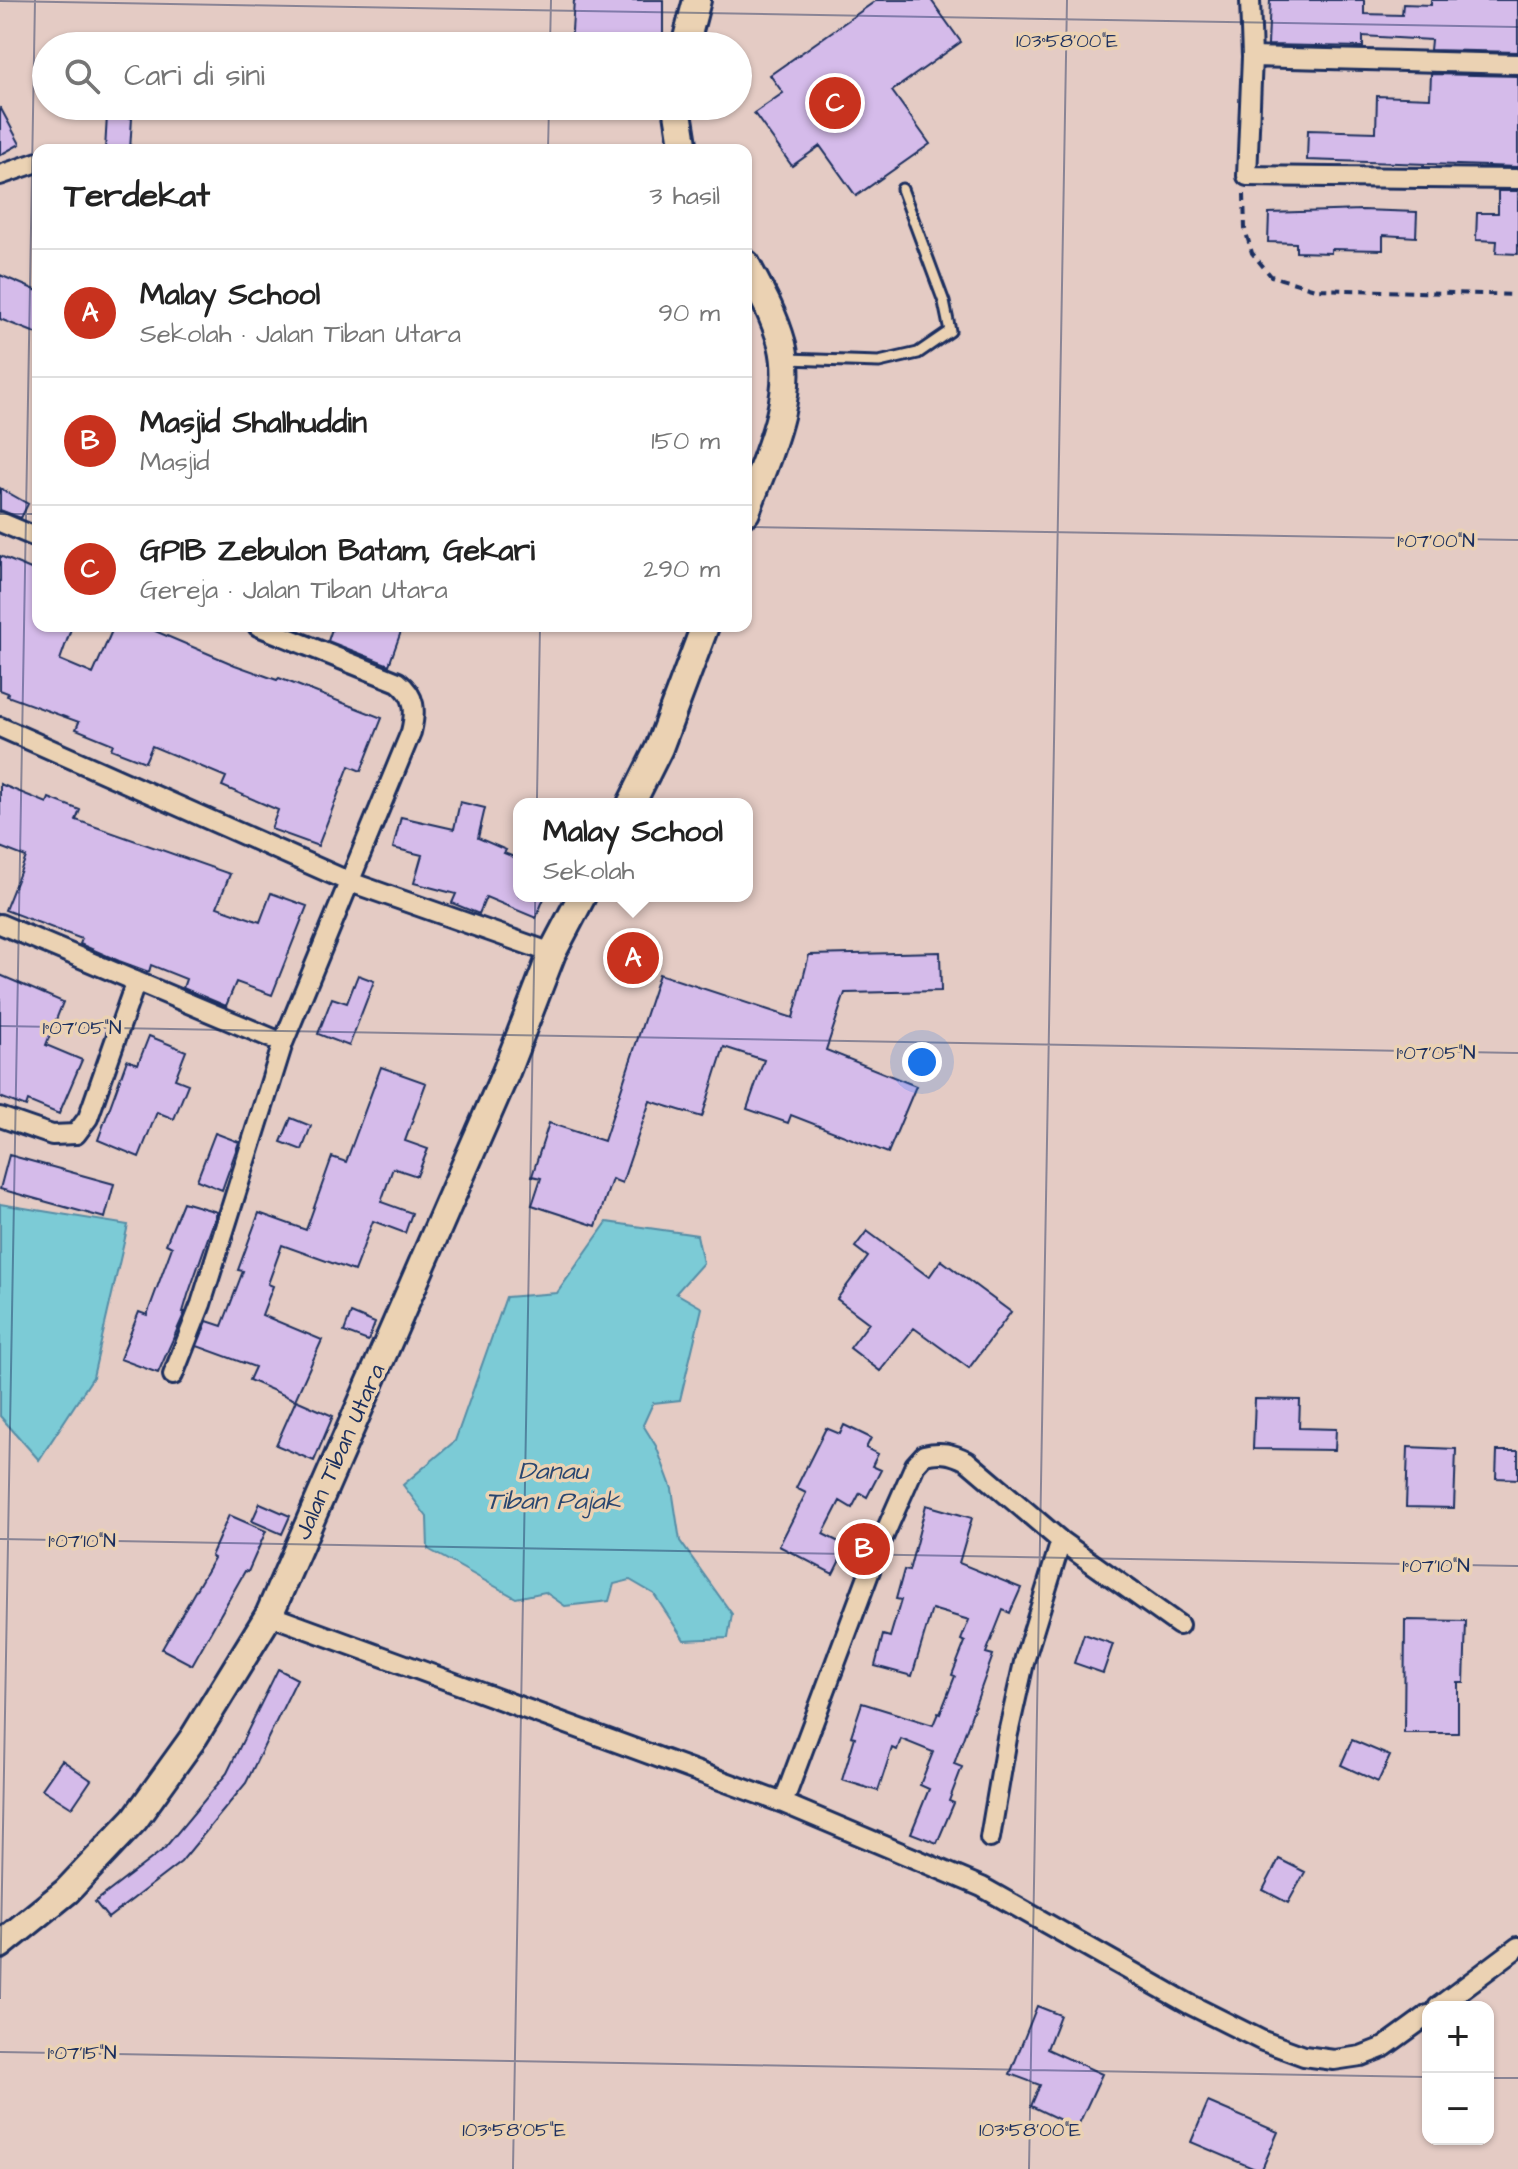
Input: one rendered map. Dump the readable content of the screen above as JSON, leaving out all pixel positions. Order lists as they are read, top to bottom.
{
  "streets": {
    "street": ["Jalan Tiban Utara"]
  },
  "water": ["Danau Tiban Pajak"],
  "page": {
    "search": "Cari di sini",
    "pins": ["C", "A", "B"],
    "heading": ["Terdekat", "3 hasil"],
    "list": [
      {
        "mark": "A",
        "name": "Malay School",
        "note": "Sekolah · Jalan Tiban Utara",
        "value": "90 m"
      },
      {
        "mark": "B",
        "name": "Masjid Shalhuddin",
        "note": "Masjid",
        "value": "150 m"
      },
      {
        "mark": "C",
        "name": "GPIB Zebulon Batam, Gekari",
        "note": "Gereja · Jalan Tiban Utara",
        "value": "290 m"
      }
    ],
    "popup": ["Malay School", "Sekolah"],
    "map_buttons": ["+", "−"]
  },
  "coordinates": [
    "103°58'00\"E",
    "1°07'00\"N",
    "1°07'05\"N",
    "1°07'10\"N",
    "1°07'15\"N",
    "103°58'05\"E"
  ]
}
